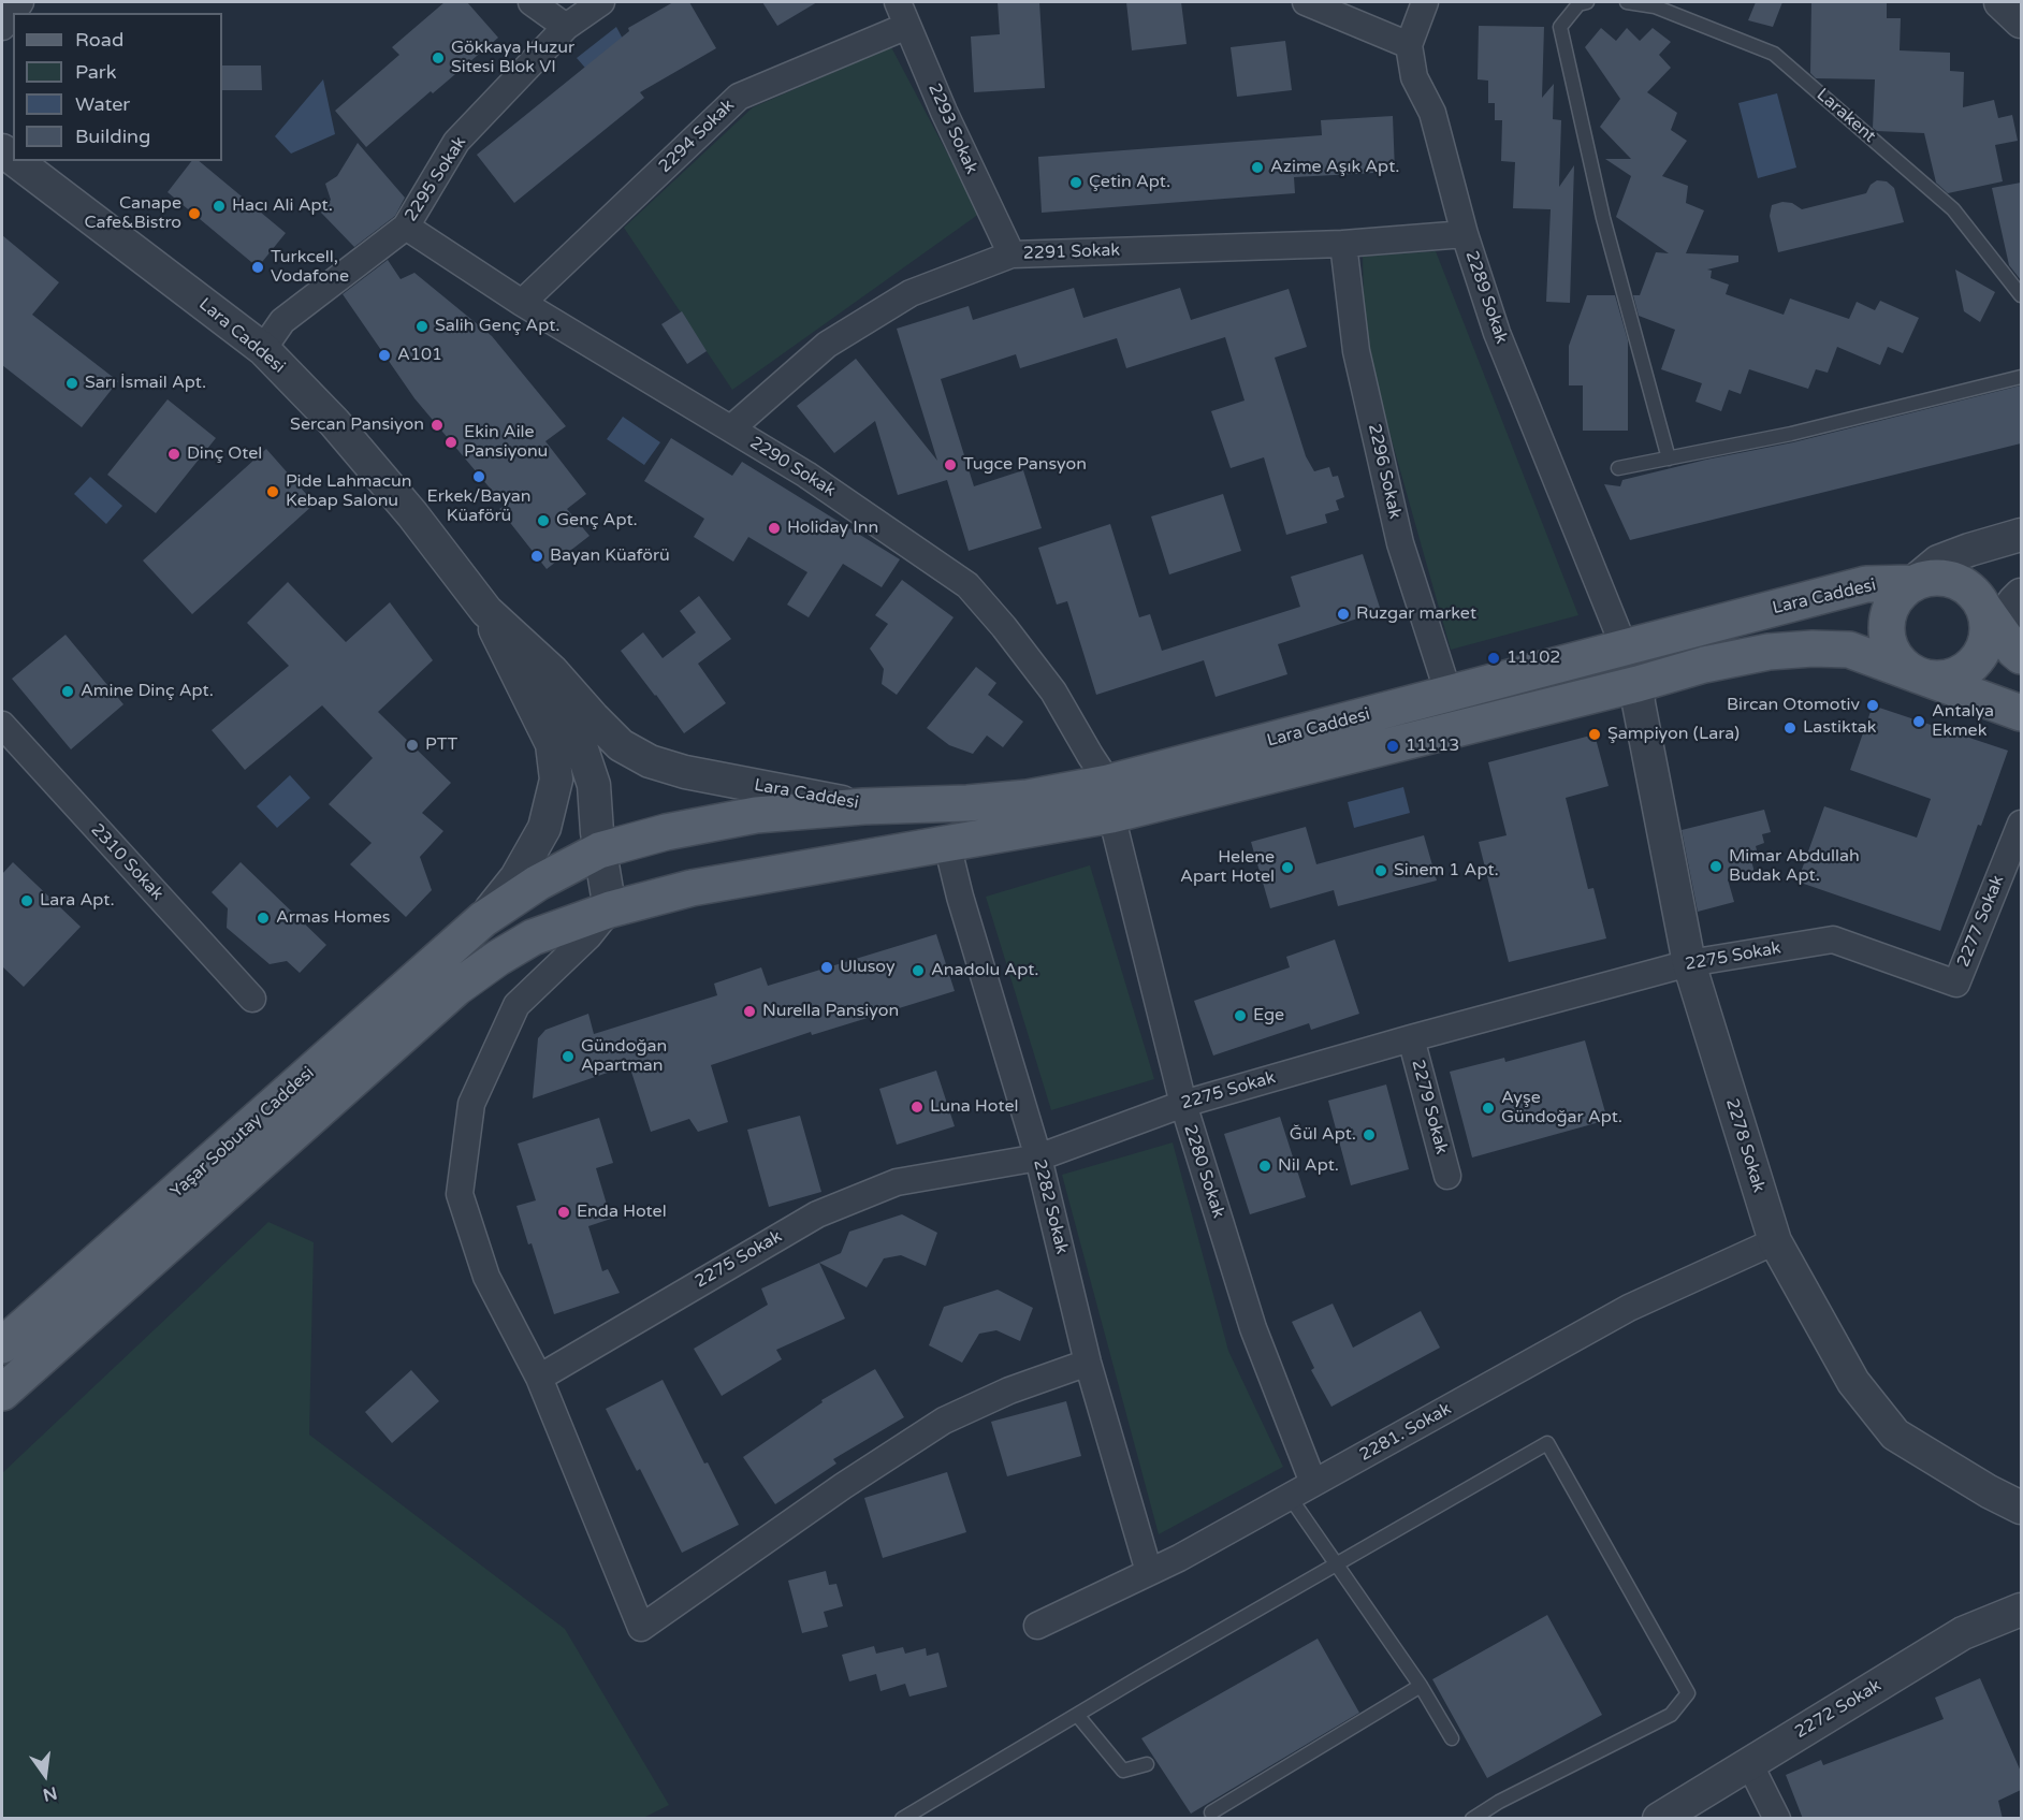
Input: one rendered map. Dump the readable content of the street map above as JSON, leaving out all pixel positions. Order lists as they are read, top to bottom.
{
  "streets": {
    "main road": ["Lara Caddesi", "Yaşar Sobutay Caddesi"],
    "street": [
      "2293 Sokak",
      "2294 Sokak",
      "2295 Sokak",
      "2291 Sokak",
      "2289 Sokak",
      "2290 Sokak",
      "2296 Sokak",
      "2310 Sokak",
      "2277 Sokak",
      "2275 Sokak",
      "2279 Sokak",
      "2278 Sokak",
      "2280 Sokak",
      "2282 Sokak",
      "2281. Sokak",
      "2272 Sokak"
    ],
    "lane": ["Larakent"]
  },
  "crossings": [
    ["2293 Sokak", "2294 Sokak"],
    ["2293 Sokak", "2291 Sokak"],
    ["2294 Sokak", "2290 Sokak"],
    ["2295 Sokak", "Lara Caddesi"],
    ["2295 Sokak", "2290 Sokak"],
    ["2291 Sokak", "2289 Sokak"],
    ["2291 Sokak", "2290 Sokak"],
    ["2291 Sokak", "2296 Sokak"],
    ["2289 Sokak", "Lara Caddesi"],
    ["Lara Caddesi", "2290 Sokak"],
    ["Lara Caddesi", "2296 Sokak"],
    ["Lara Caddesi", "Yaşar Sobutay Caddesi"],
    ["Lara Caddesi", "2280 Sokak"],
    ["2290 Sokak", "2280 Sokak"],
    ["2277 Sokak", "2275 Sokak"],
    ["2275 Sokak", "2279 Sokak"],
    ["2275 Sokak", "2278 Sokak"],
    ["2275 Sokak", "2280 Sokak"],
    ["2275 Sokak", "2282 Sokak"],
    ["2278 Sokak", "2281. Sokak"],
    ["2280 Sokak", "2281. Sokak"],
    ["2282 Sokak", "2281. Sokak"]
  ],
  "places": [
    "Gökkaya Huzur Sitesi Blok VI",
    "Azime Aşık Apt.",
    "Çetin Apt.",
    "Hacı Ali Apt.",
    "Canape Cafe&Bistro",
    "Turkcell, Vodafone",
    "Salih Genç Apt.",
    "A101",
    "Sarı İsmail Apt.",
    "Sercan Pansiyon",
    "Ekin Aile Pansiyonu",
    "Dinç Otel",
    "Tugce Pansyon",
    "Erkek/Bayan Küaförü",
    "Pide Lahmacun Kebap Salonu",
    "Genç Apt.",
    "Holiday Inn",
    "Bayan Küaförü",
    "Ruzgar market",
    "11102",
    "Amine Dinç Apt.",
    "Bircan Otomotiv",
    "Antalya Ekmek",
    "Lastiktak",
    "Şampiyon (Lara)",
    "PTT",
    "11113",
    "Mimar Abdullah Budak Apt.",
    "Helene Apart Hotel",
    "Sinem 1 Apt.",
    "Lara Apt.",
    "Armas Homes",
    "Ulusoy",
    "Anadolu Apt.",
    "Nurella Pansiyon",
    "Ege",
    "Gündoğan Apartman",
    "Luna Hotel",
    "Ayşe Gündoğar Apt.",
    "Ğül Apt.",
    "Nil Apt.",
    "Enda Hotel"
  ],
  "legend": [
    "Road",
    "Park",
    "Water",
    "Building"
  ],
  "north": "bottom"
}
